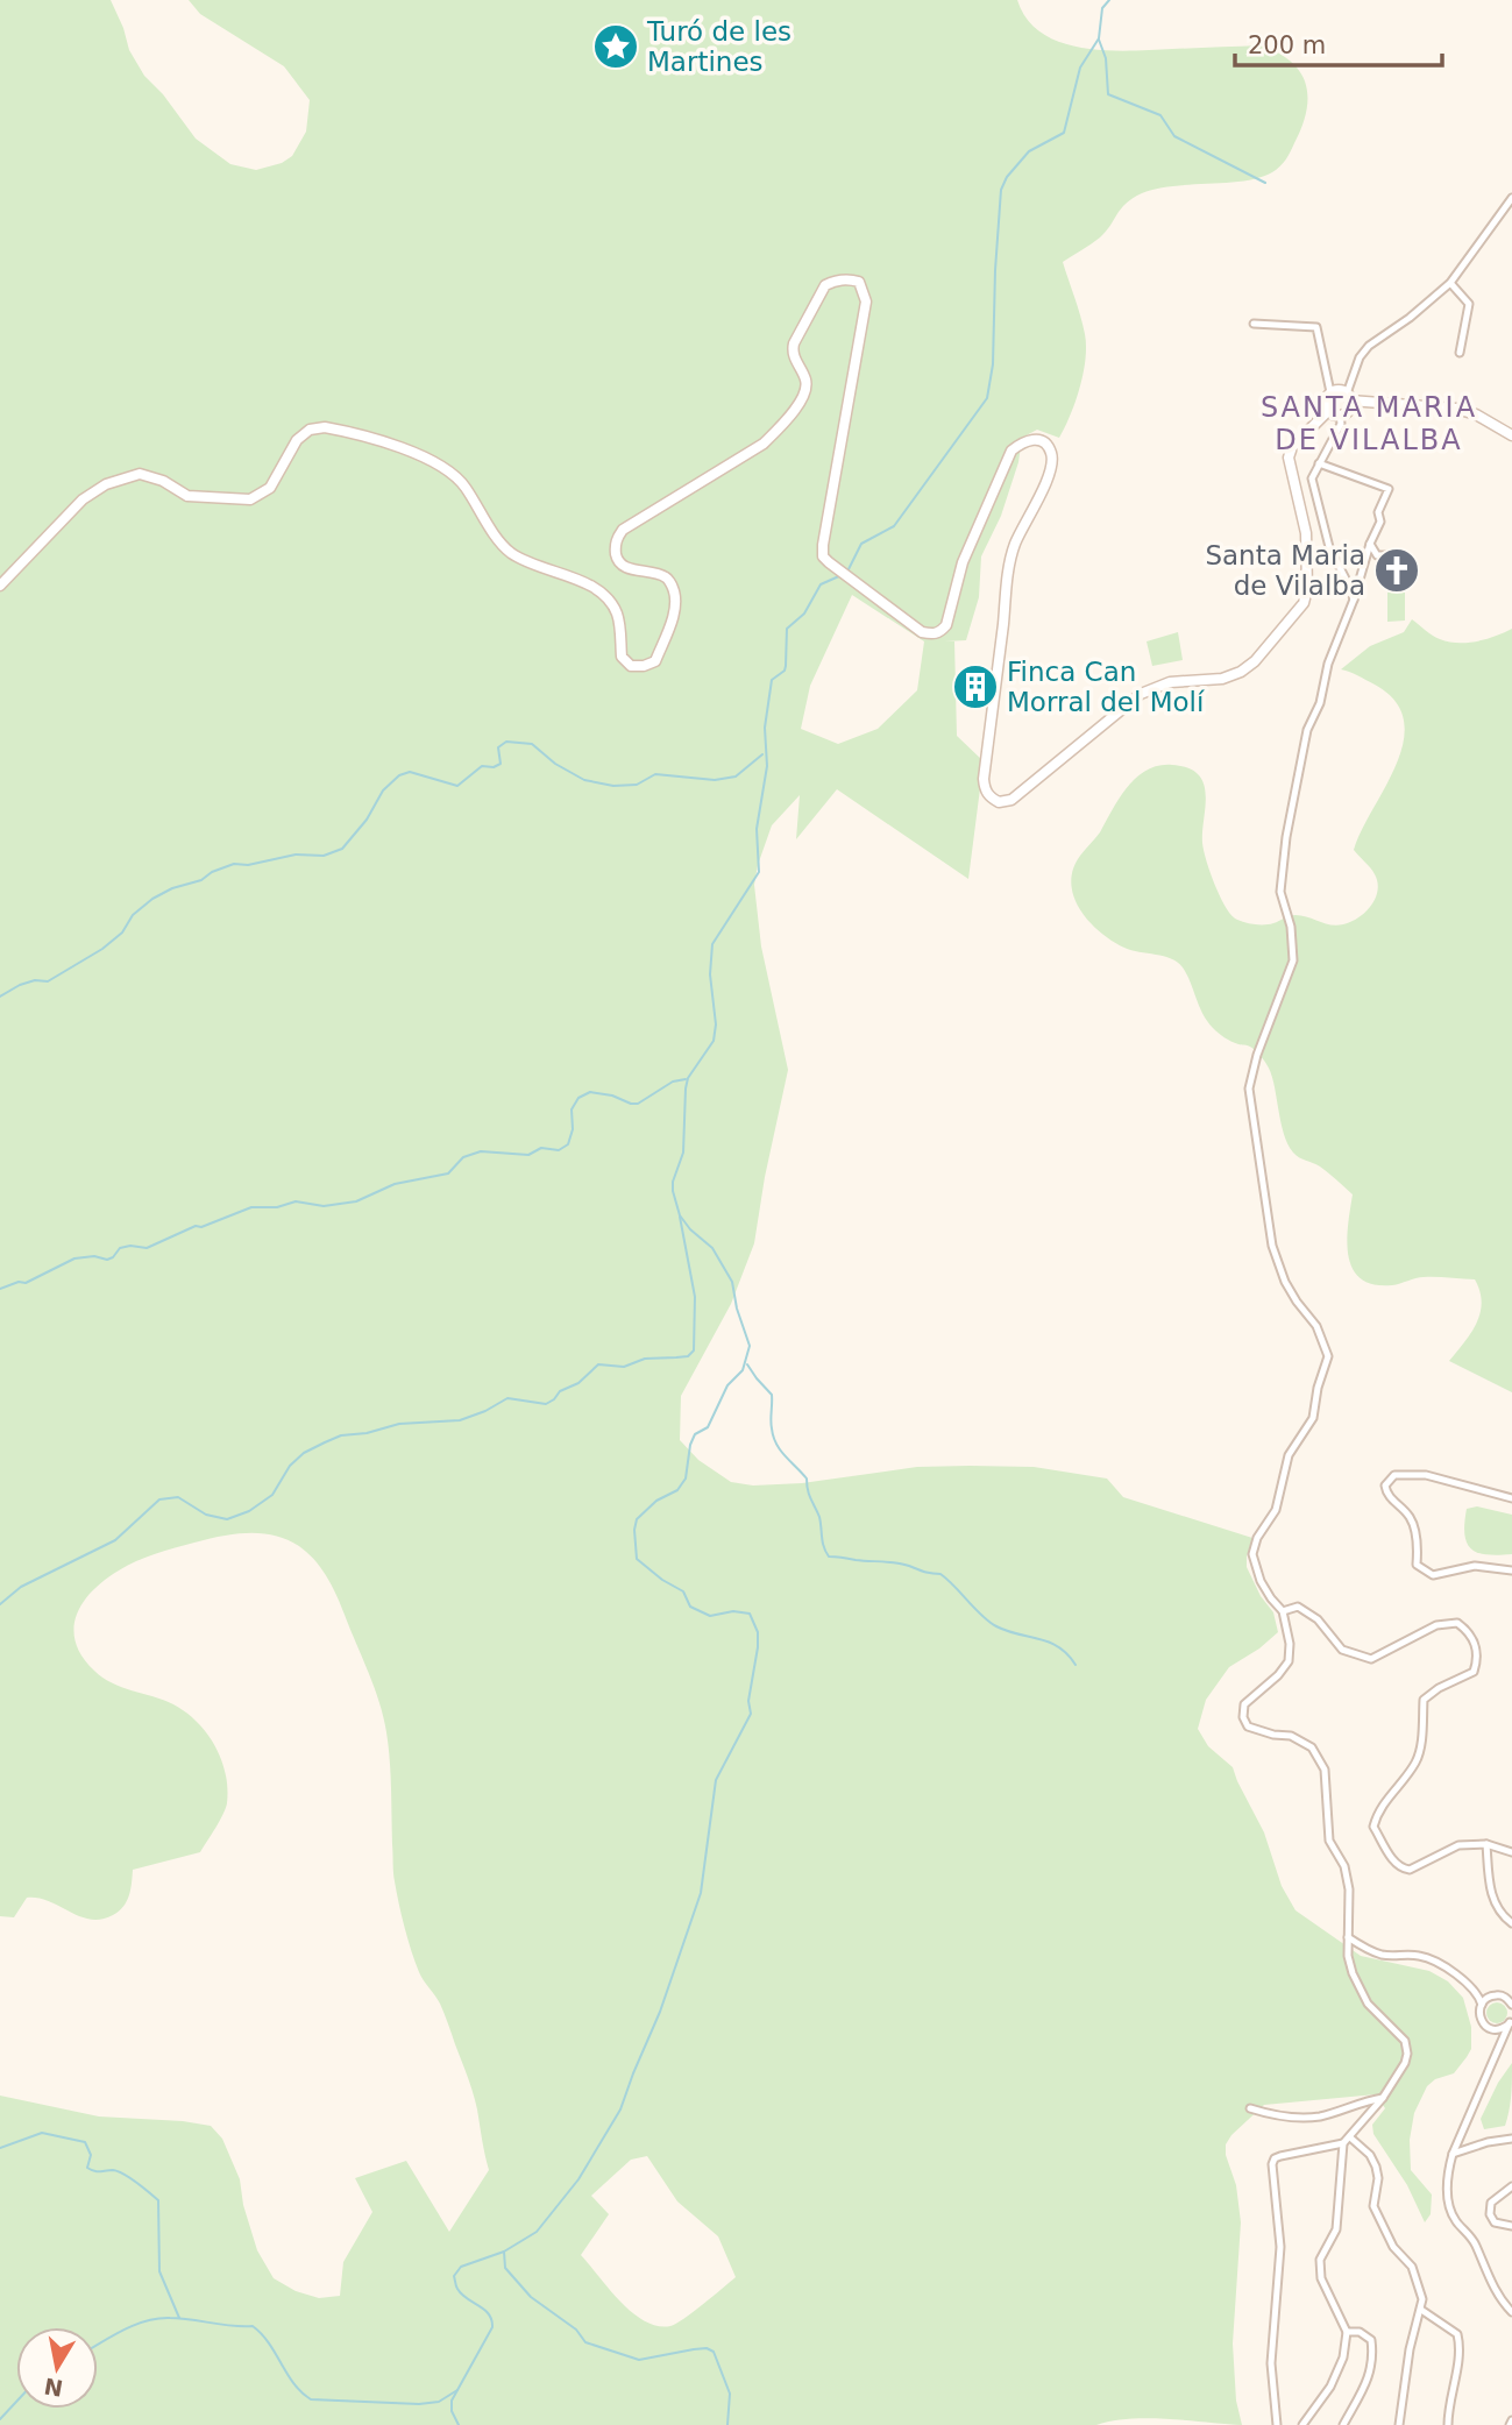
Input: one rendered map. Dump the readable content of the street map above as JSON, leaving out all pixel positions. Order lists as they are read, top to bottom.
{
  "districts": ["SANTA MARIA DE VILALBA"],
  "places": {
    "place": ["Turó de les Martines"],
    "church": ["Santa Maria de Vilalba"],
    "building": ["Finca Can Morral del Molí"]
  },
  "scale_bar": "200 m",
  "north": "bottom"
}
